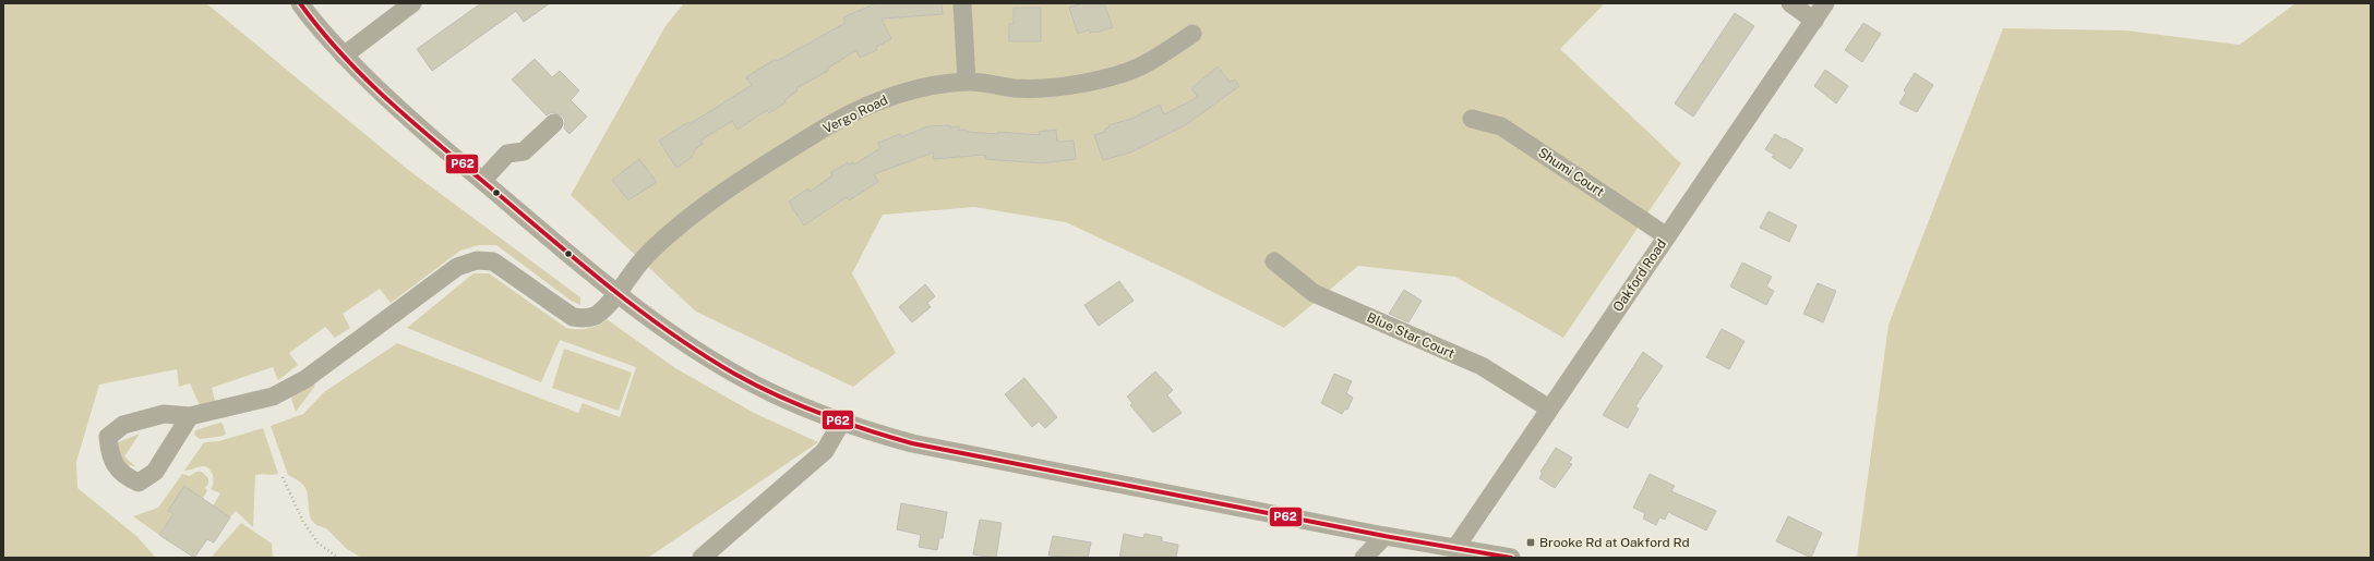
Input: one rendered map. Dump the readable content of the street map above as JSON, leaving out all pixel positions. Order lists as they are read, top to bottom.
{
  "streets": {
    "street": [
      "Vergo Road",
      "Shumi Court",
      "Oakford Road",
      "Blue Star Court"
    ]
  },
  "crossings": [
    ["Shumi Court", "Oakford Road"],
    ["Oakford Road", "Blue Star Court"]
  ],
  "places": {
    "transit": ["Brooke Rd at Oakford Rd"]
  },
  "lines": ["transit line P62"]
}
